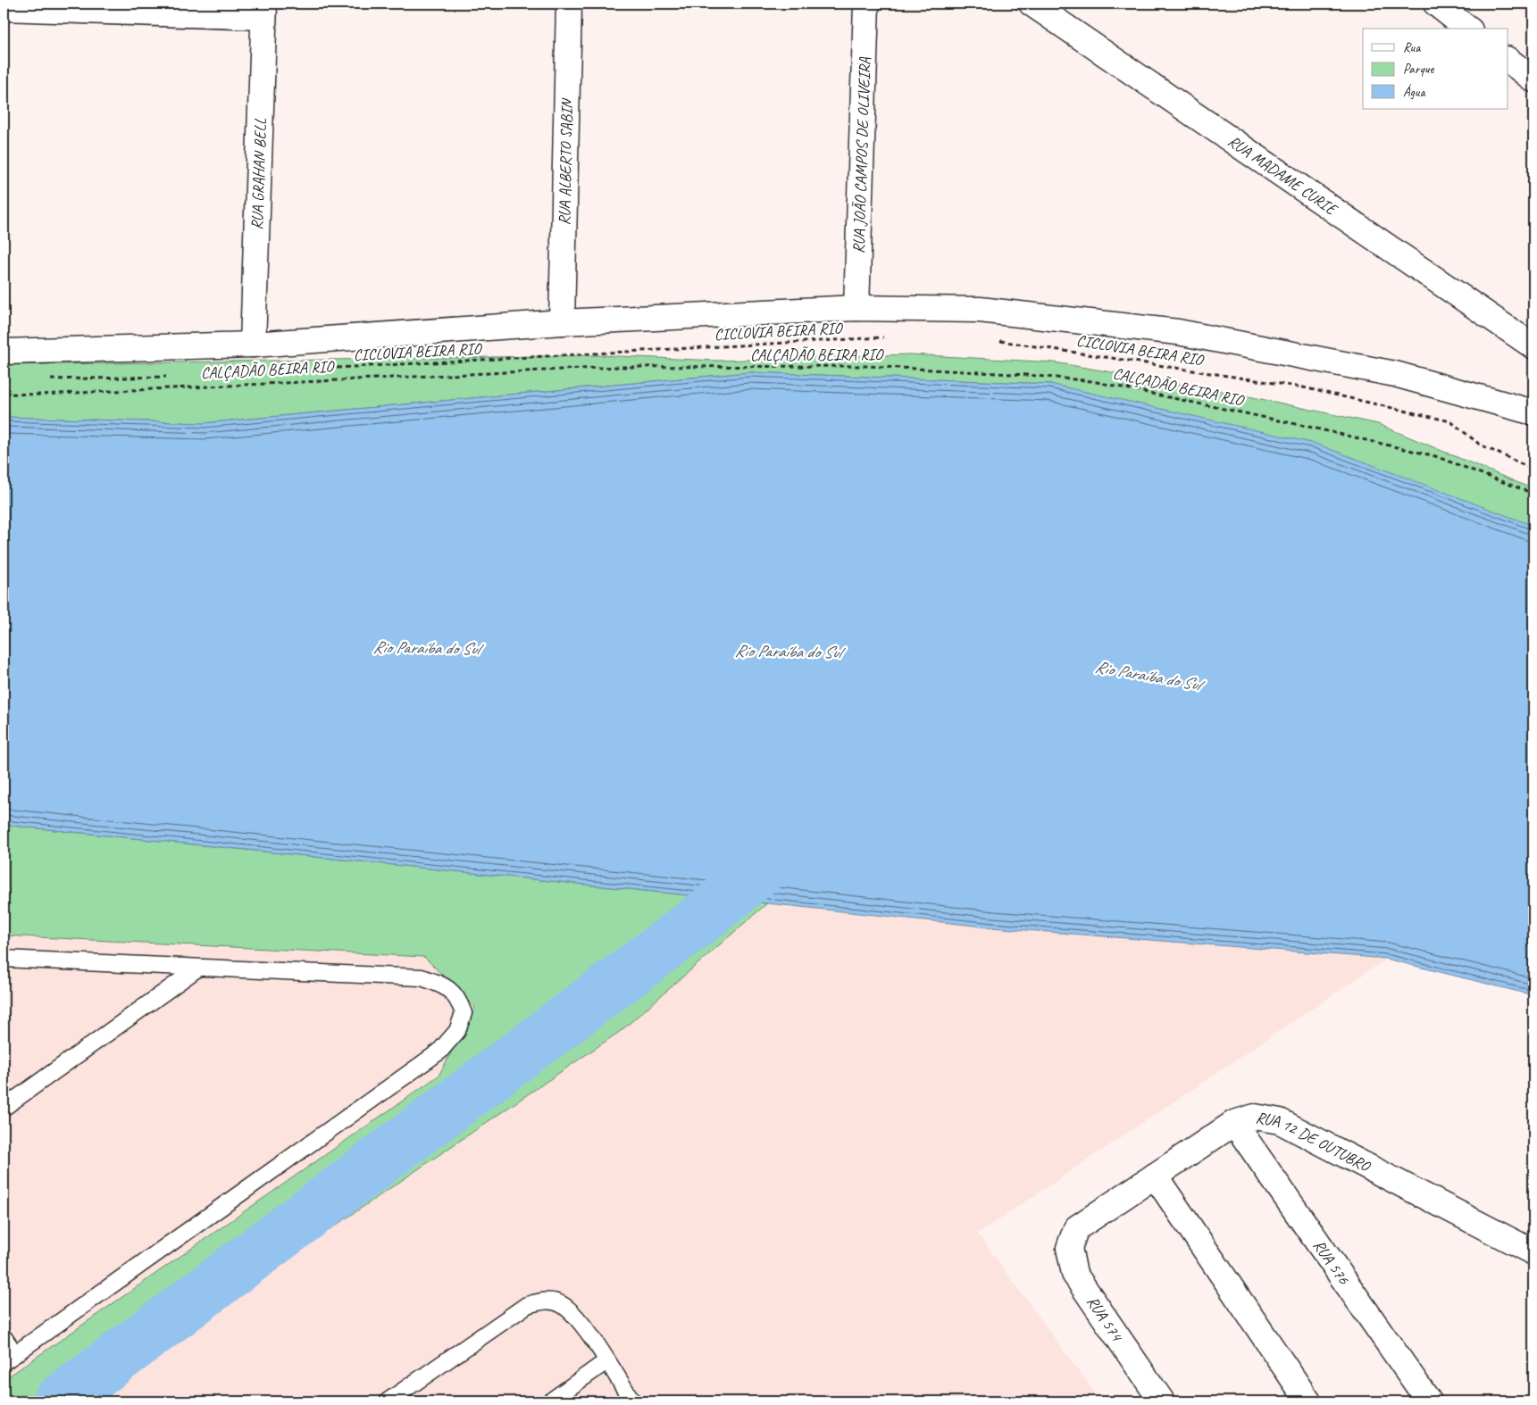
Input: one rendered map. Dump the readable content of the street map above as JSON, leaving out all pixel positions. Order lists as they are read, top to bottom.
{
  "streets": {
    "street": [
      "RUA JOÃO CAMPOS DE OLIVEIRA",
      "RUA ALBERTO SABIN",
      "RUA GRAHAN BELL",
      "RUA MADAME CURIE",
      "RUA 12 DE OUTUBRO",
      "RUA 576",
      "RUA 574"
    ],
    "path": ["CICLOVIA BEIRA RIO", "CALÇADÃO BEIRA RIO"]
  },
  "crossings": [
    ["RUA 12 DE OUTUBRO", "RUA 576"],
    ["RUA 12 DE OUTUBRO", "RUA 574"]
  ],
  "water": ["Rio Paraíba do Sul"],
  "legend": ["Rua", "Parque", "Água"]
}
